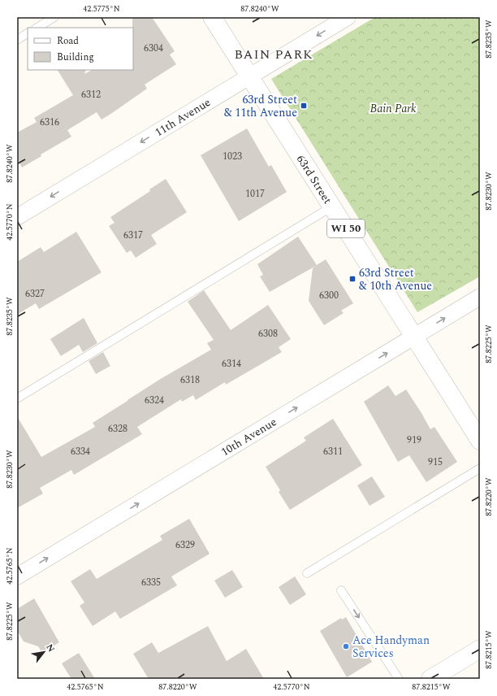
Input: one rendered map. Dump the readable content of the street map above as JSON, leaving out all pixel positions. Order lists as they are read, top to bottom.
{
  "streets": {
    "main road": ["63rd Street", "WI 50"],
    "street": ["11th Avenue", "10th Avenue"]
  },
  "crossings": [
    ["11th Avenue", "63rd Street"],
    ["63rd Street", "10th Avenue"]
  ],
  "one_way": ["11th Avenue", "10th Avenue"],
  "districts": ["BAIN PARK"],
  "parks": ["Bain Park"],
  "places": {
    "transit": ["63rd Street & 11th Avenue", "63rd Street & 10th Avenue"],
    "other": ["Ace Handyman Services"]
  },
  "house_numbers": [
    "6304",
    "6312",
    "6316",
    "1023",
    "1017",
    "6317",
    "6327",
    "6300",
    "6308",
    "6314",
    "6318",
    "6324",
    "6328",
    "919",
    "6334",
    "6311",
    "915",
    "6329",
    "6335"
  ],
  "legend": ["Road", "Building"],
  "north": "top right",
  "coordinates": [
    "42.5775°N",
    "87.8240°W",
    "87.8235°W",
    "87.8230°W",
    "42.5770°N",
    "87.8225°W",
    "87.8220°W",
    "42.5765°N",
    "87.8215°W"
  ]
}
